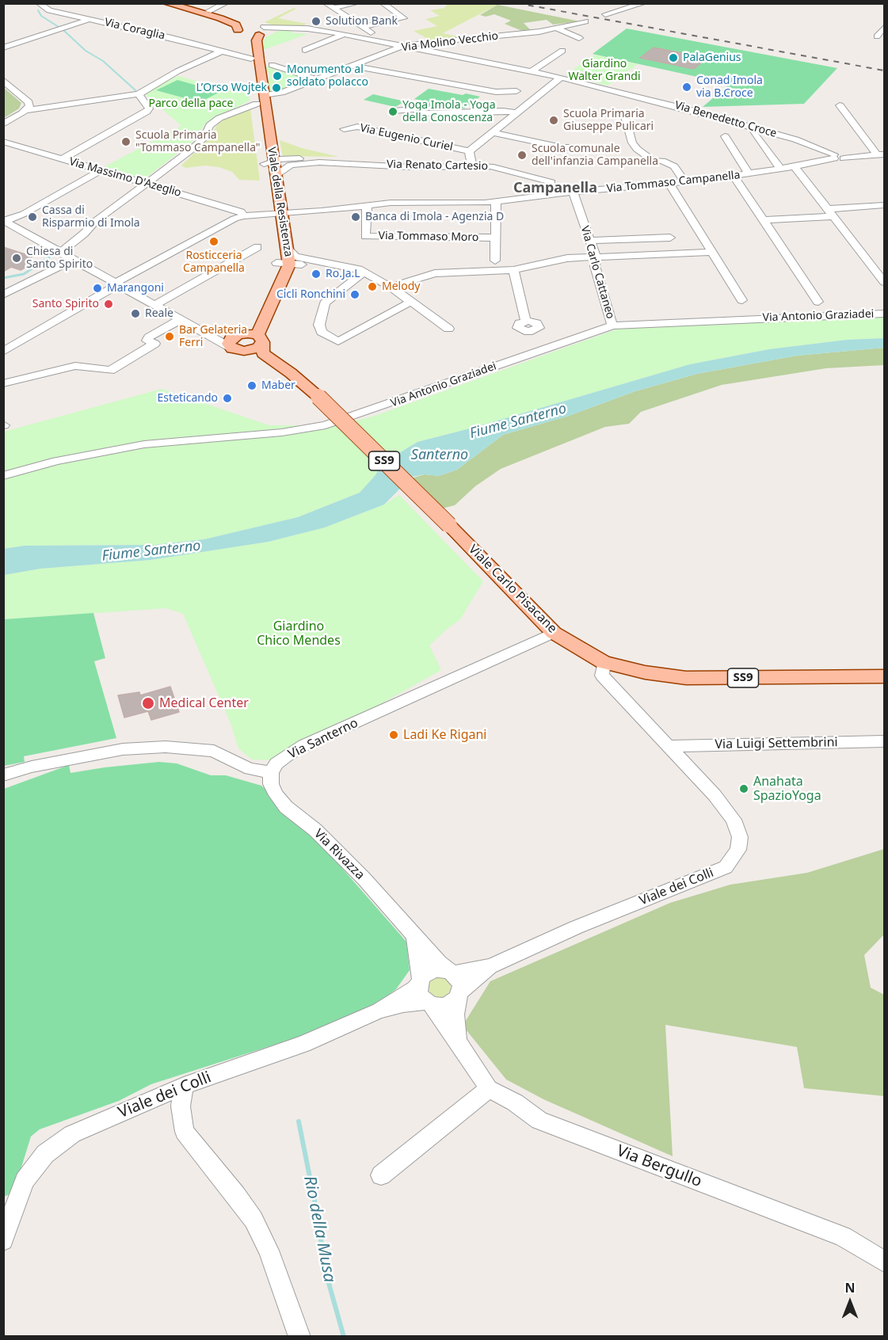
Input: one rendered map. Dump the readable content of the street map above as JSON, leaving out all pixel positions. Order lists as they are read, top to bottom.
{
  "streets": {
    "main road": ["Viale della Resistenza", "SS9", "Viale Carlo Pisacane"],
    "street": [
      "Via Coraglia",
      "Via Molino Vecchio",
      "Via Benedetto Croce",
      "Via Eugenio Curiel",
      "Via Renato Cartesio",
      "Via Massimo D'Azeglio",
      "Via Tommaso Campanella",
      "Via Tommaso Moro",
      "Via Carlo Cattaneo",
      "Via Antonio Graziadei",
      "Via Santerno",
      "Via Luigi Settembrini",
      "Via Rivazza",
      "Viale dei Colli",
      "Via Bergullo"
    ]
  },
  "crossings": [
    ["Via Coraglia", "Viale della Resistenza"],
    ["Via Molino Vecchio", "Via Benedetto Croce"],
    ["Via Molino Vecchio", "Via Massimo D'Azeglio"],
    ["Via Molino Vecchio", "Viale della Resistenza"],
    ["Via Molino Vecchio", "Viale Carlo Pisacane"],
    ["Via Benedetto Croce", "Via Eugenio Curiel"],
    ["Via Benedetto Croce", "Via Tommaso Campanella"],
    ["Via Eugenio Curiel", "Via Renato Cartesio"],
    ["Via Renato Cartesio", "Via Tommaso Campanella"],
    ["Via Renato Cartesio", "Viale della Resistenza"],
    ["Via Renato Cartesio", "Via Carlo Cattaneo"],
    ["Via Massimo D'Azeglio", "Via Tommaso Campanella"],
    ["Via Tommaso Campanella", "Viale della Resistenza"],
    ["Via Tommaso Campanella", "Via Tommaso Moro"],
    ["Via Tommaso Campanella", "Via Carlo Cattaneo"],
    ["Via Tommaso Campanella", "Viale Carlo Pisacane"],
    ["Viale della Resistenza", "Viale Carlo Pisacane"],
    ["Via Carlo Cattaneo", "Via Antonio Graziadei"],
    ["Viale Carlo Pisacane", "Via Santerno"],
    ["Viale Carlo Pisacane", "Viale dei Colli"],
    ["Via Santerno", "Via Rivazza"],
    ["Via Luigi Settembrini", "Viale dei Colli"],
    ["Via Rivazza", "Viale dei Colli"],
    ["Via Rivazza", "Via Bergullo"],
    ["Viale dei Colli", "Via Bergullo"]
  ],
  "districts": ["Campanella"],
  "water": ["Fiume Santerno", "Santerno", "Rio della Musa"],
  "parks": ["Giardino Walter Grandi", "Parco della pace", "Giardino Chico Mendes"],
  "places": [
    "Solution Bank",
    "PalaGenius",
    "Monumento al soldato polacco",
    "Conad Imola via B.Croce",
    "L’Orso Wojtek",
    "Yoga Imola - Yoga della Conoscenza",
    "Scuola Primaria Giuseppe Pulicari",
    "Scuola Primaria \"Tommaso Campanella\"",
    "Scuola comunale dell'infanzia Campanella",
    "Cassa di Risparmio di Imola",
    "Banca di Imola - Agenzia D",
    "Rosticceria Campanella",
    "Chiesa di Santo Spirito",
    "Ro.Ja.L",
    "Melody",
    "Marangoni",
    "Cicli Ronchini",
    "Santo Spirito",
    "Reale",
    "Bar Gelateria Ferri",
    "Maber",
    "Esteticando",
    "Medical Center",
    "Ladi Ke Rigani",
    "Anahata SpazioYoga"
  ],
  "north": "top"
}
